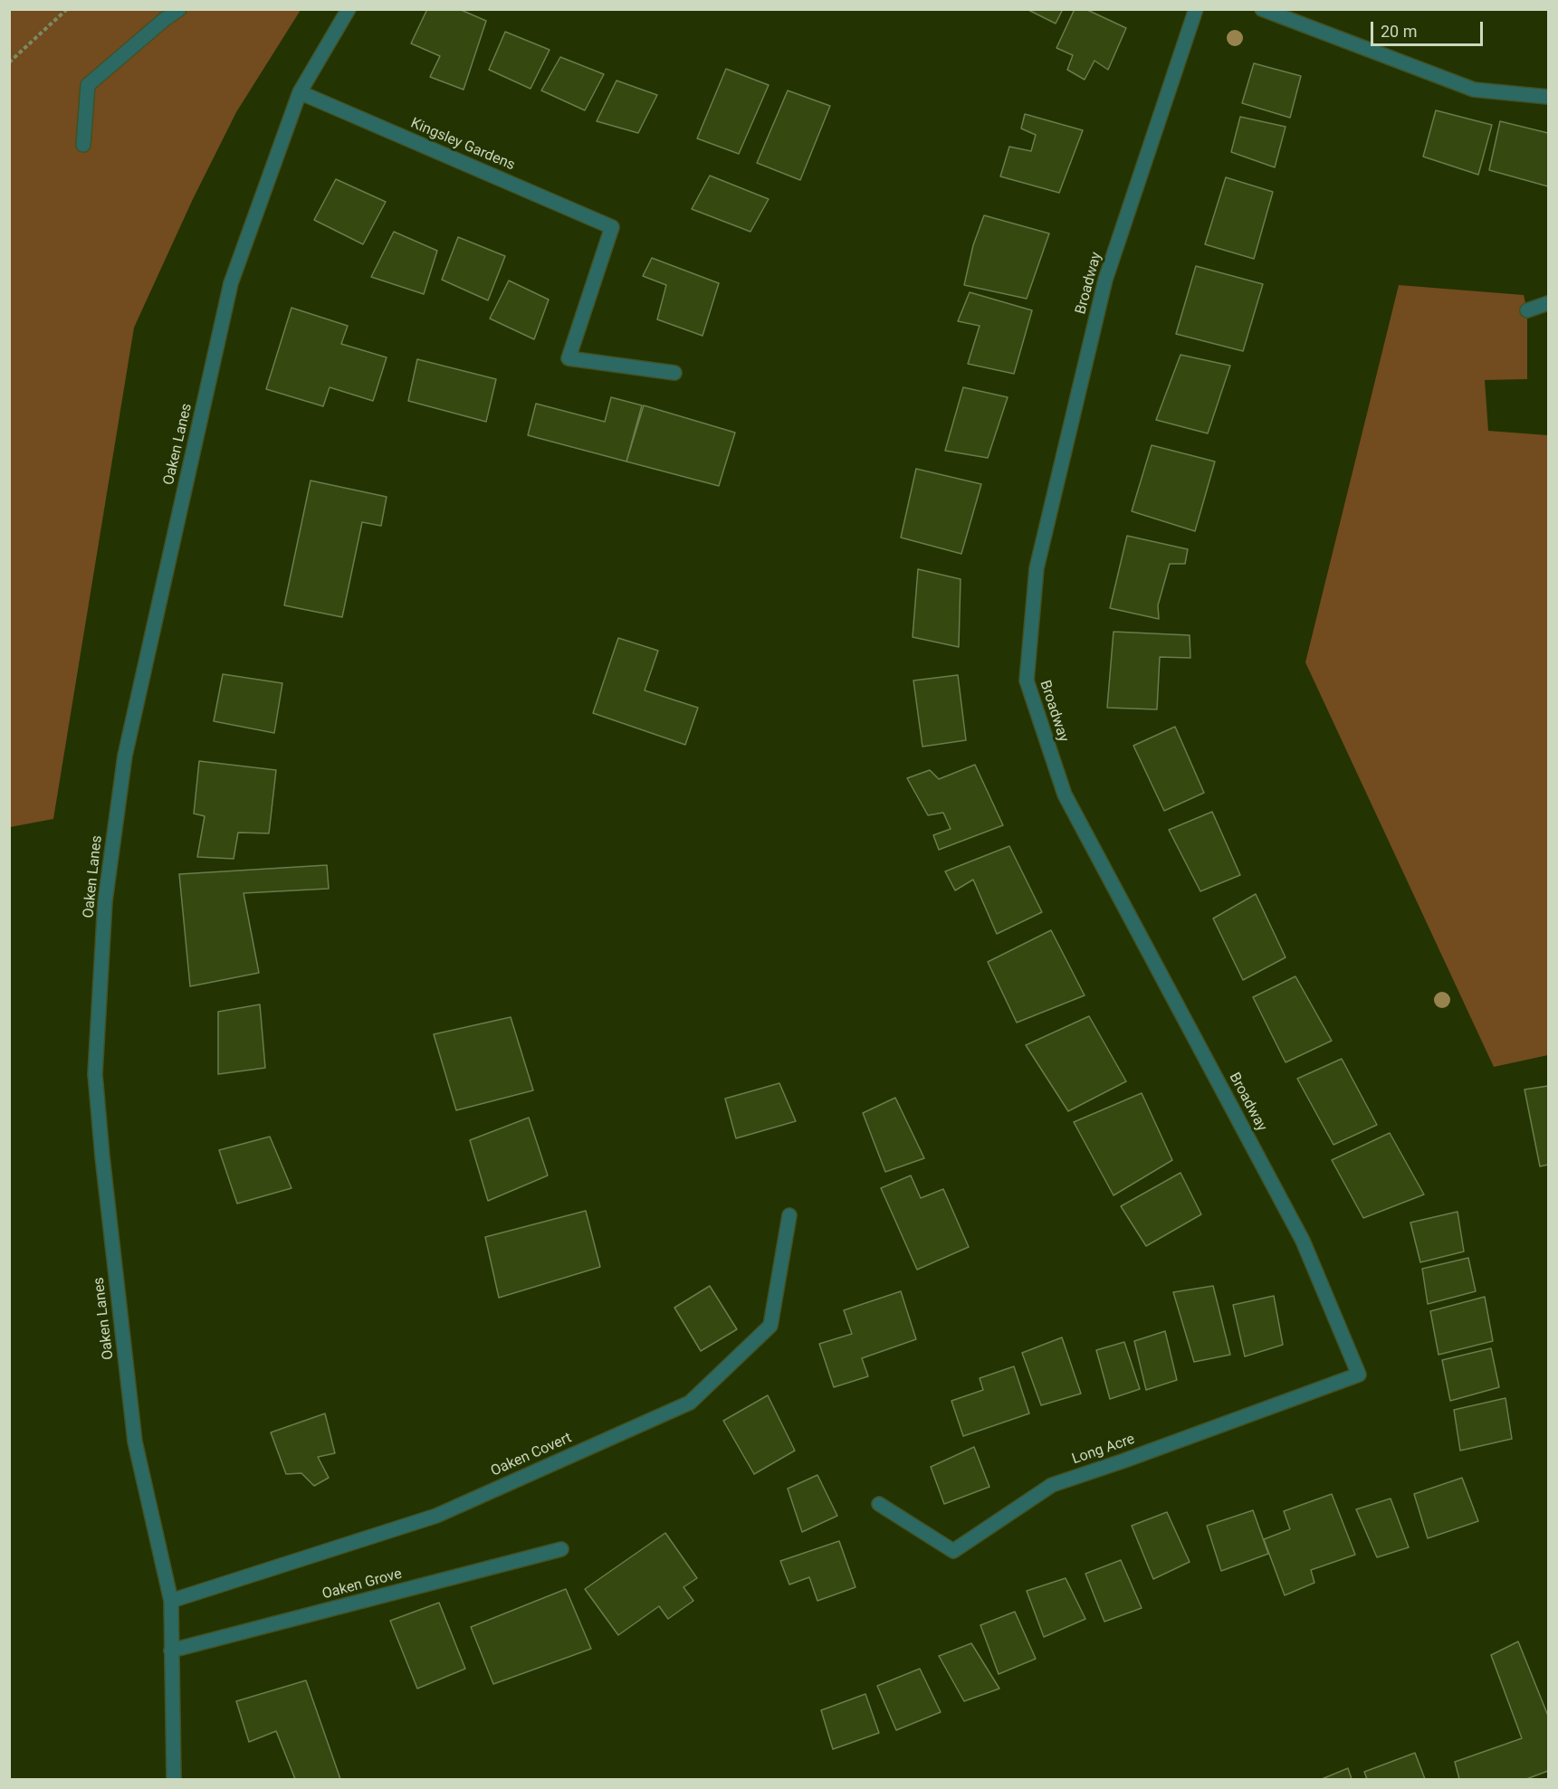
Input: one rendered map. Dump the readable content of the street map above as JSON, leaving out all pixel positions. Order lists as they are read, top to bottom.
{
  "streets": {
    "street": [
      "Kingsley Gardens",
      "Broadway",
      "Oaken Lanes",
      "Long Acre",
      "Oaken Covert",
      "Oaken Grove"
    ]
  },
  "crossings": [
    ["Kingsley Gardens", "Oaken Lanes"],
    ["Broadway", "Long Acre"],
    ["Oaken Lanes", "Oaken Covert"],
    ["Oaken Lanes", "Oaken Grove"]
  ],
  "scale_bar": "20 m"
}
